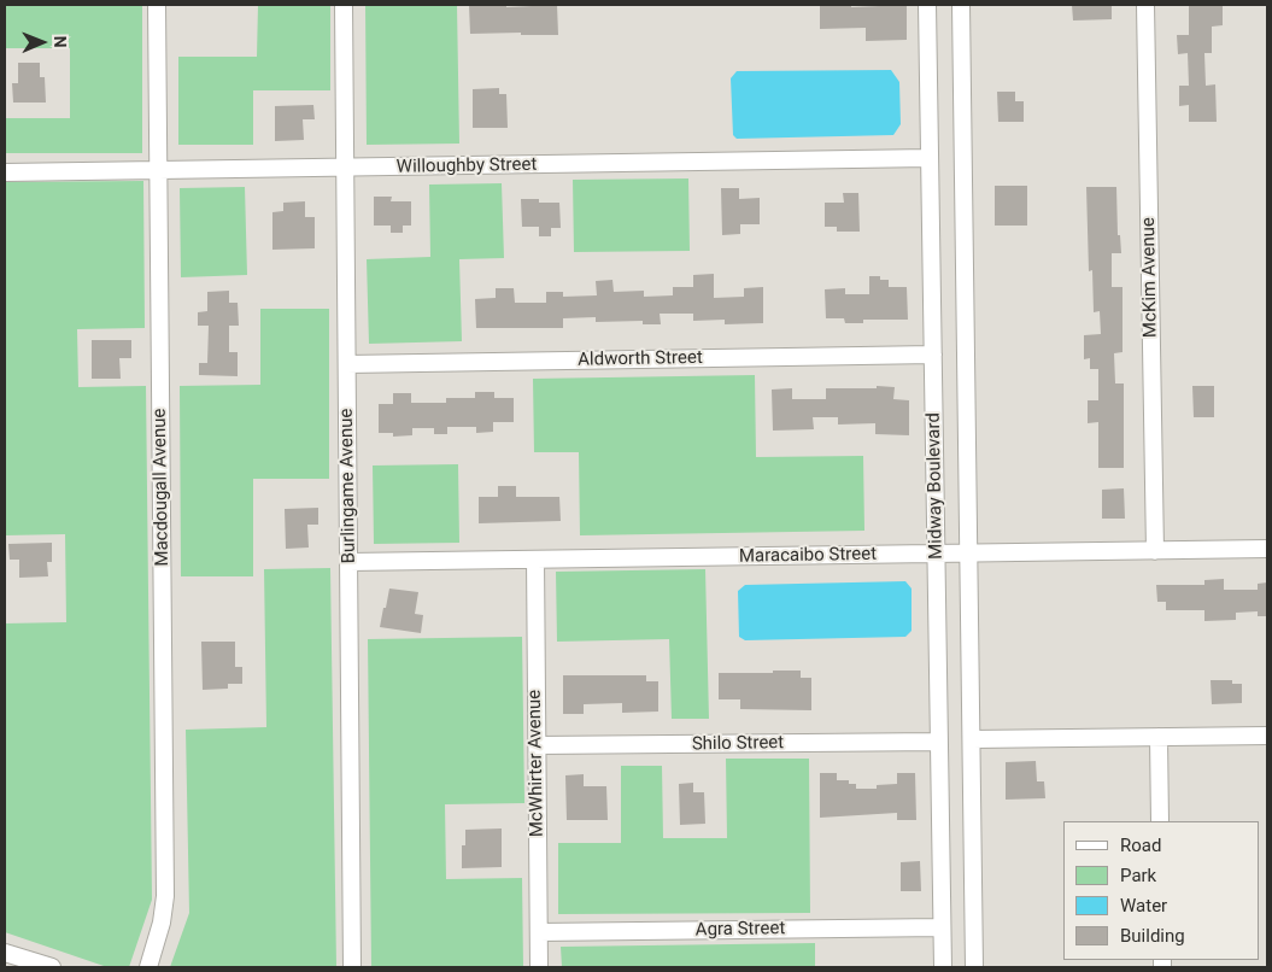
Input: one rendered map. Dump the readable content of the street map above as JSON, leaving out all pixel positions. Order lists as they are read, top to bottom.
{
  "streets": {
    "street": [
      "Willoughby Street",
      "McKim Avenue",
      "Aldworth Street",
      "Burlingame Avenue",
      "Midway Boulevard",
      "Macdougall Avenue",
      "Maracaibo Street",
      "Shilo Street",
      "McWhirter Avenue",
      "Agra Street"
    ]
  },
  "crossings": [
    ["Willoughby Street", "Burlingame Avenue"],
    ["Willoughby Street", "Midway Boulevard"],
    ["Willoughby Street", "Macdougall Avenue"],
    ["McKim Avenue", "Maracaibo Street"],
    ["Aldworth Street", "Burlingame Avenue"],
    ["Aldworth Street", "Midway Boulevard"],
    ["Burlingame Avenue", "Maracaibo Street"],
    ["Midway Boulevard", "Maracaibo Street"],
    ["Midway Boulevard", "Shilo Street"],
    ["Midway Boulevard", "Agra Street"],
    ["Maracaibo Street", "McWhirter Avenue"],
    ["Shilo Street", "McWhirter Avenue"],
    ["McWhirter Avenue", "Agra Street"]
  ],
  "legend": [
    "Road",
    "Park",
    "Water",
    "Building"
  ],
  "north": "right"
}
